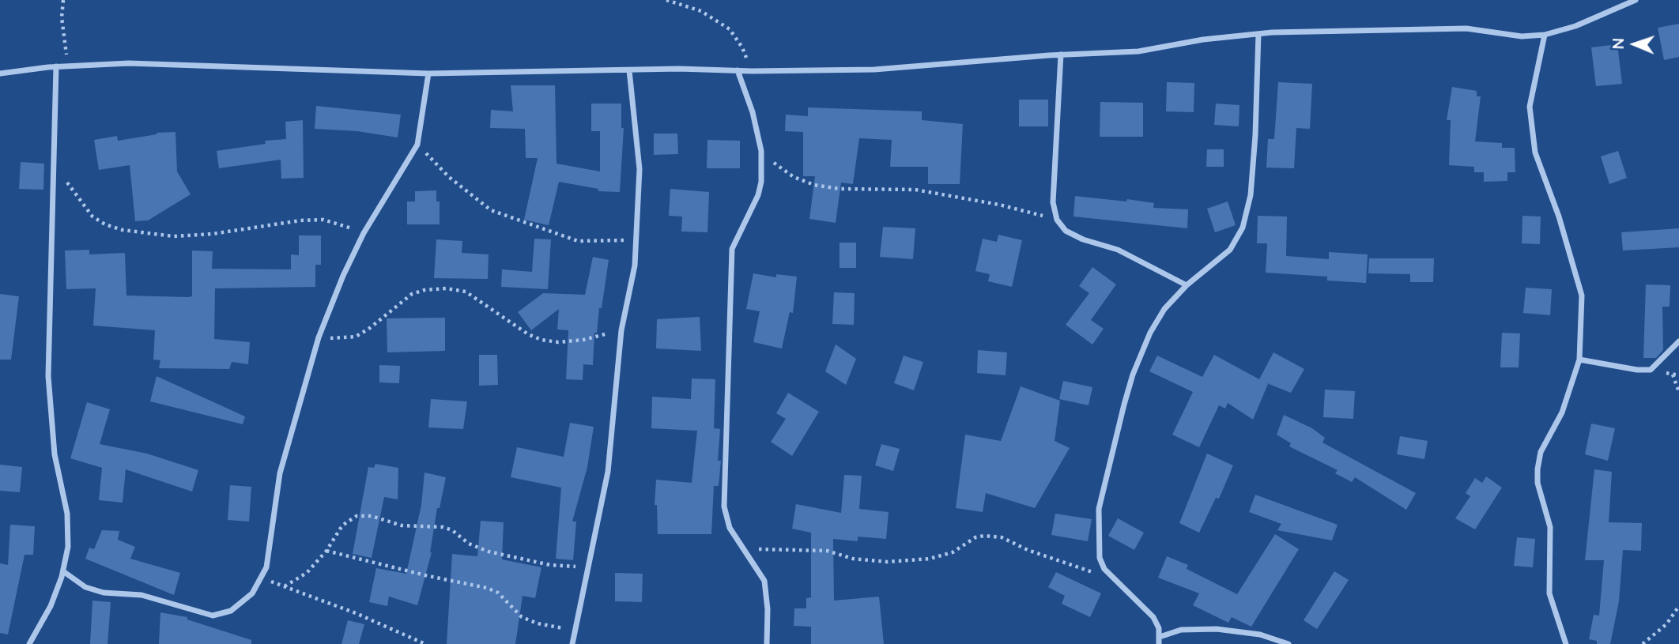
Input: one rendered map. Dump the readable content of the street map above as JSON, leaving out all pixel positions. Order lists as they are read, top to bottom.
{
  "north": "left"
}
